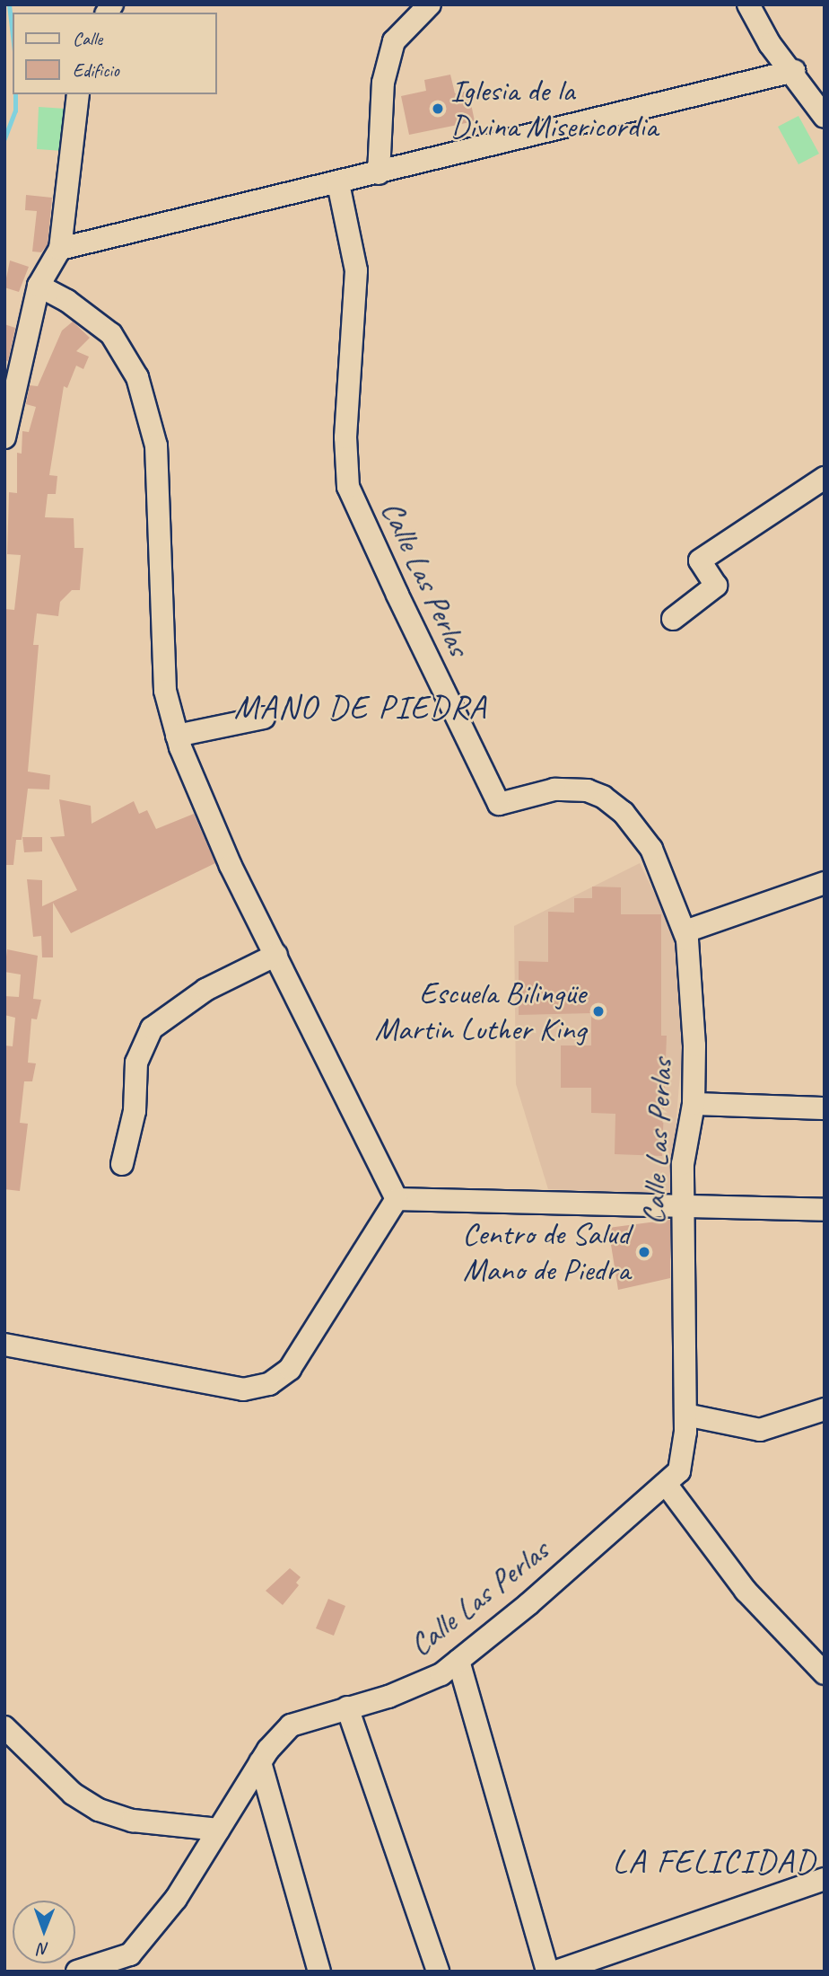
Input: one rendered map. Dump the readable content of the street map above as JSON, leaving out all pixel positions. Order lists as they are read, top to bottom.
{
  "streets": {
    "street": ["Calle Las Perlas"]
  },
  "districts": ["MANO DE PIEDRA", "LA FELICIDAD"],
  "places": ["Iglesia de la Divina Misericordia", "Escuela Bilingüe Martin Luther King", "Centro de Salud Mano de Piedra"],
  "legend": ["Calle", "Edificio"],
  "north": "bottom"
}
